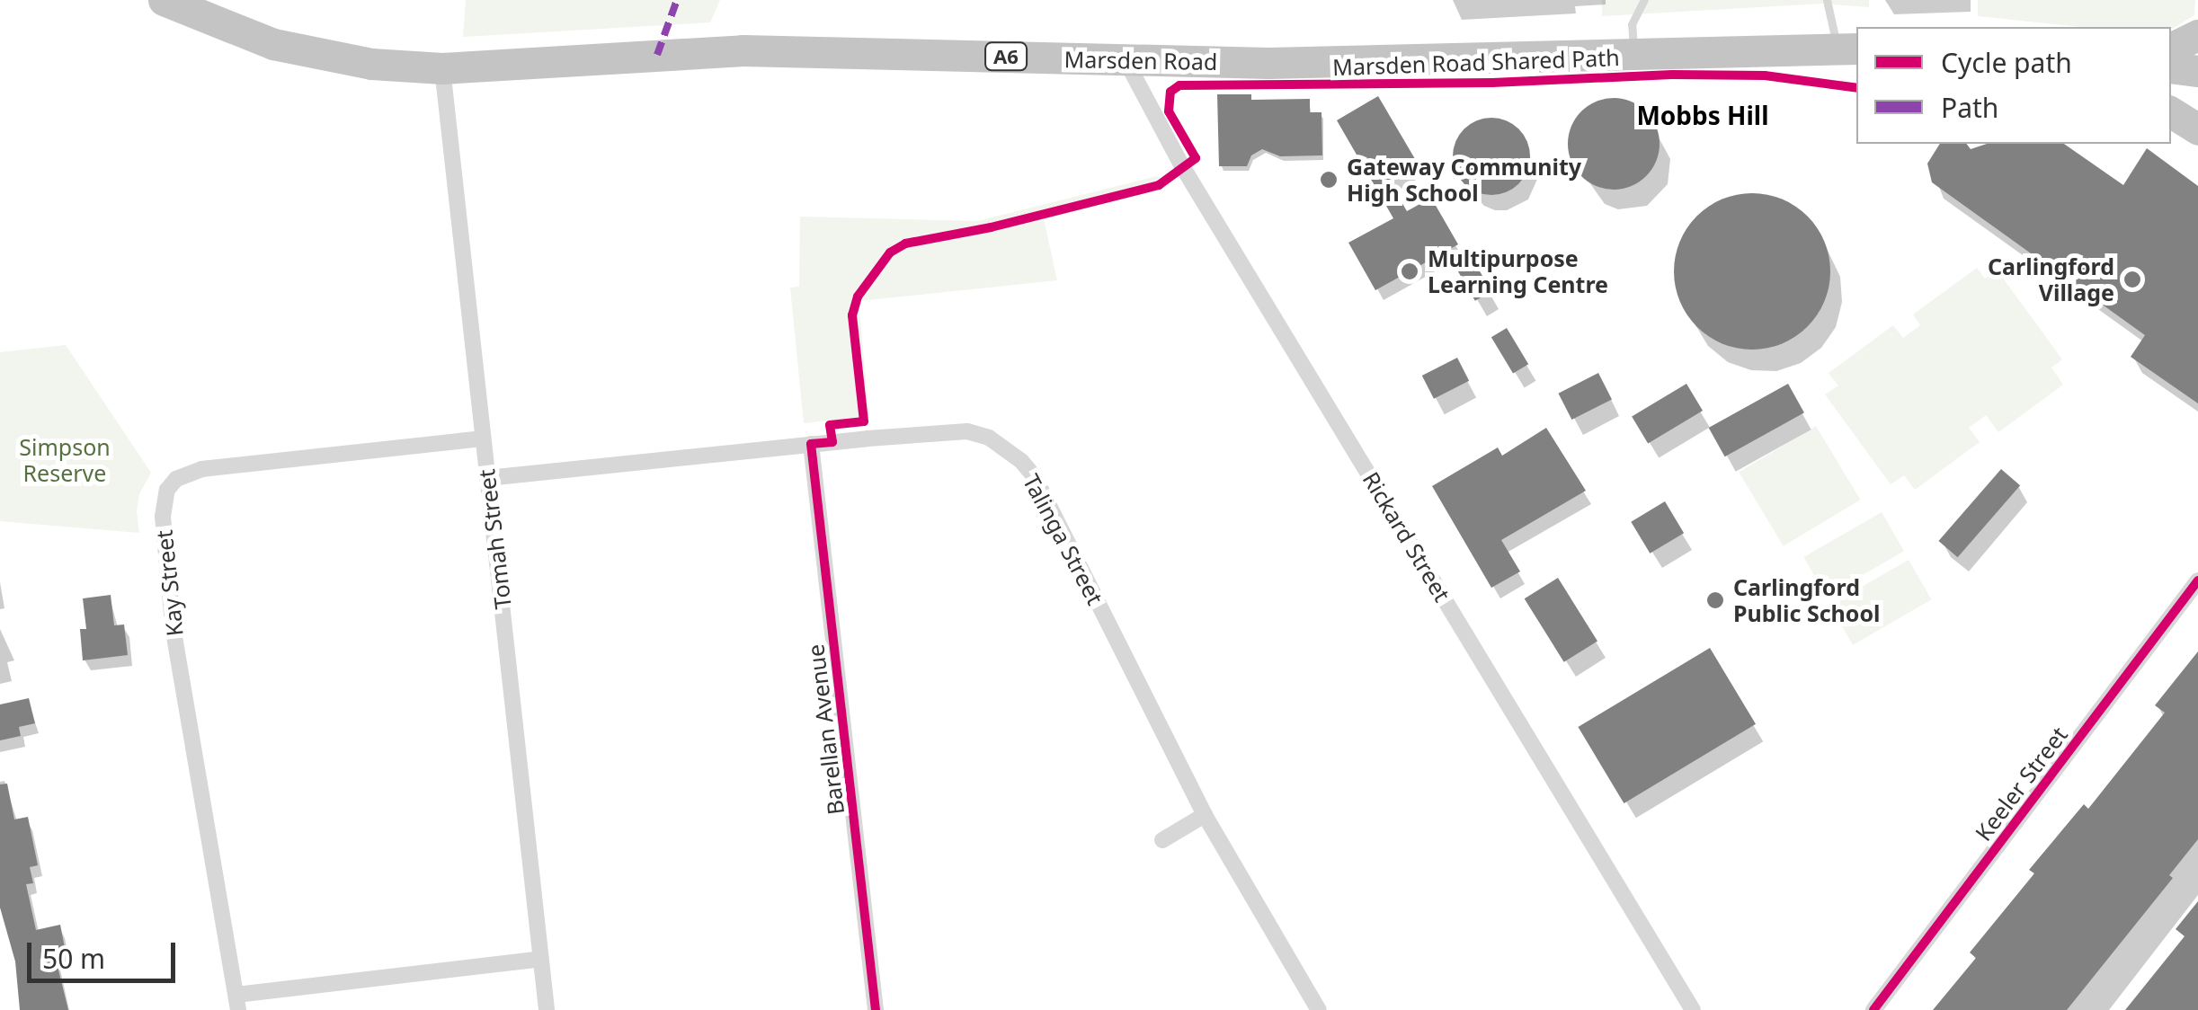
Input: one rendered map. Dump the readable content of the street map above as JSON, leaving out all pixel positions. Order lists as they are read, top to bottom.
{
  "streets": {
    "highway": ["A6", "Marsden Road"],
    "street": [
      "Rickard Street",
      "Tomah Street",
      "Talinga Street",
      "Kay Street",
      "Barellan Avenue",
      "Keeler Street"
    ],
    "cycle path": ["Marsden Road Shared Path"]
  },
  "crossings": [
    ["Marsden Road", "Rickard Street"],
    ["Marsden Road", "Tomah Street"],
    ["Tomah Street", "Talinga Street"],
    ["Tomah Street", "Kay Street"],
    ["Talinga Street", "Barellan Avenue"]
  ],
  "districts": ["Mobbs Hill"],
  "parks": ["Simpson Reserve"],
  "places": [
    "Gateway Community High School",
    "Multipurpose Learning Centre",
    "Carlingford Village",
    "Carlingford Public School"
  ],
  "legend": ["Cycle path", "Path"],
  "scale_bar": "50 m"
}
